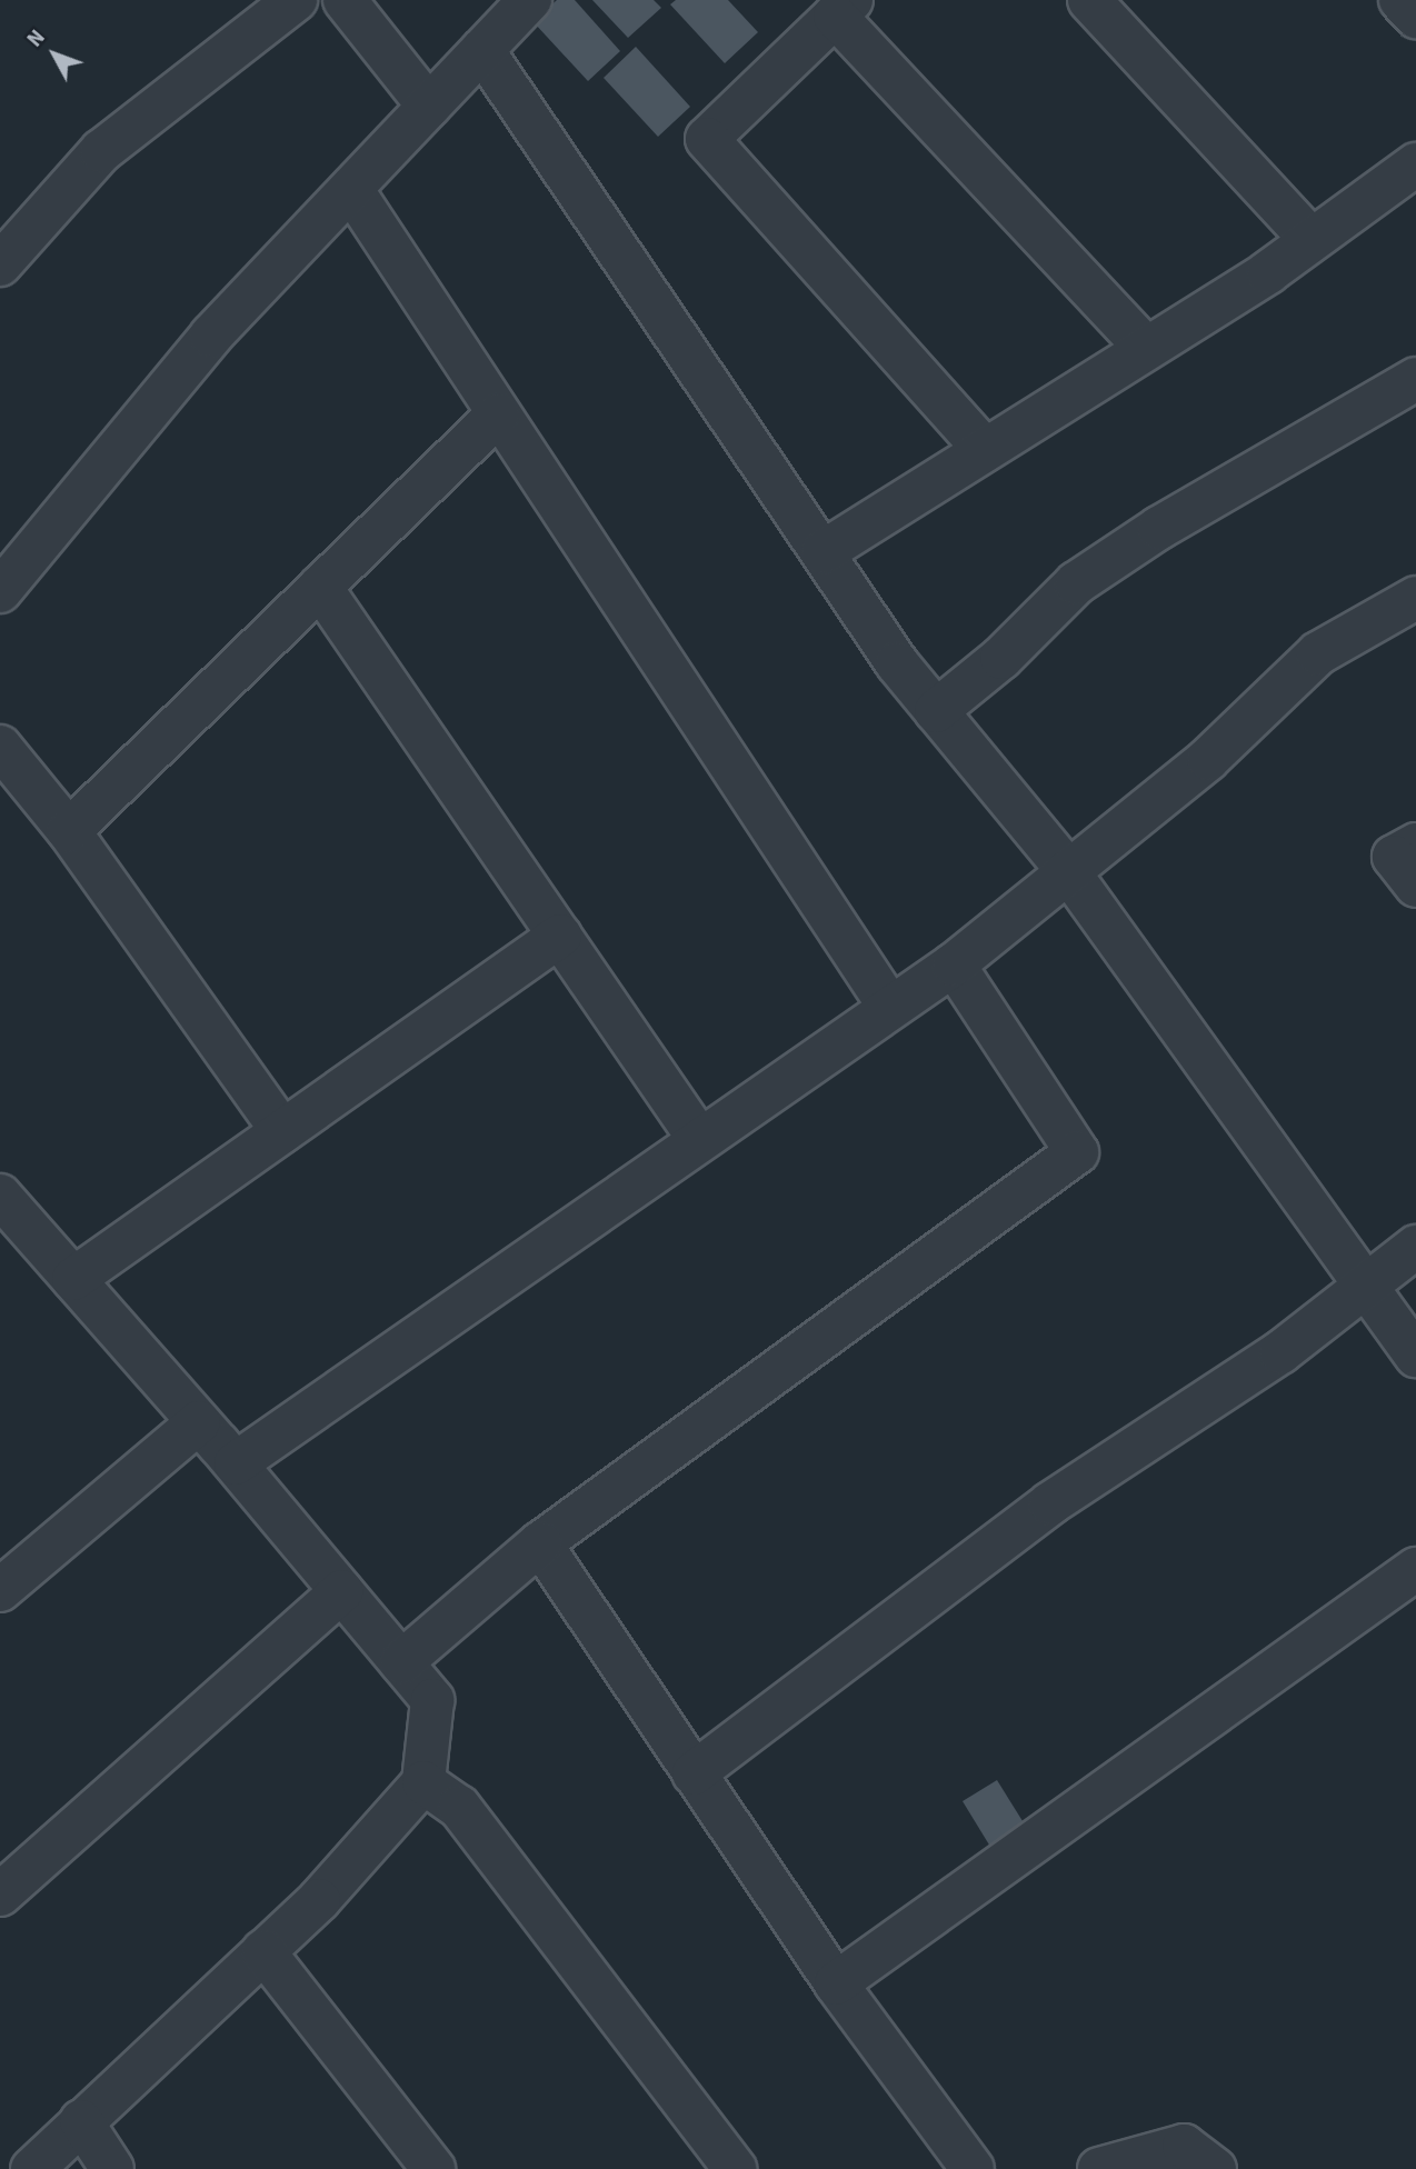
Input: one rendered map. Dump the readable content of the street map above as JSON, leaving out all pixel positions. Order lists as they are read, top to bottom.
{
  "north": "top left"
}
